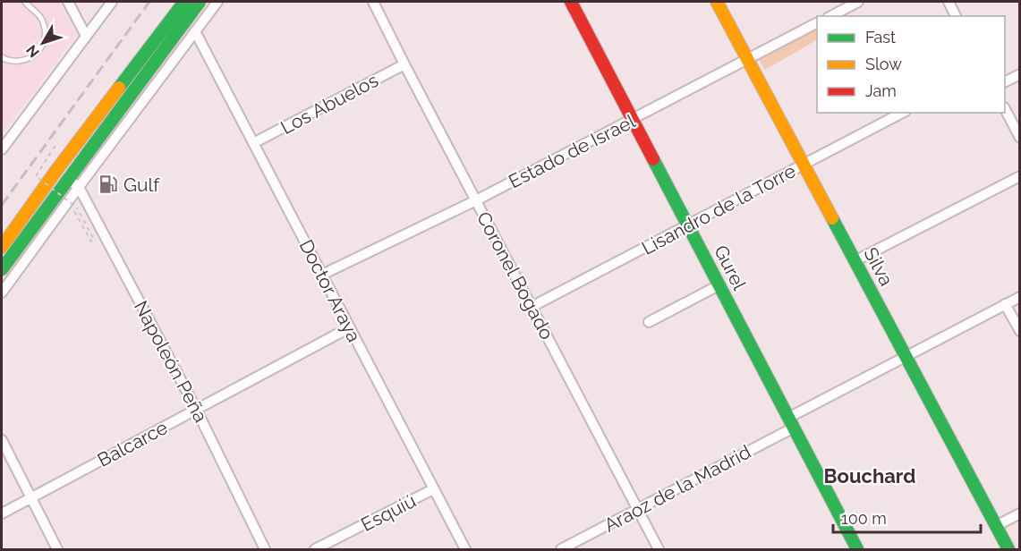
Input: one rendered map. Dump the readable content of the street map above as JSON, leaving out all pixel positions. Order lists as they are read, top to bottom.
{
  "streets": {
    "street": [
      "Los Abuelos",
      "Estado de Israel",
      "Lisandro de la Torre",
      "Silva",
      "Gurel",
      "Coronel Bogado",
      "Doctor Araya",
      "Napoleón Peña",
      "Balcarce",
      "Araoz de la Madrid",
      "Esquiú"
    ]
  },
  "crossings": [
    ["Los Abuelos", "Coronel Bogado"],
    ["Los Abuelos", "Doctor Araya"],
    ["Estado de Israel", "Silva"],
    ["Estado de Israel", "Gurel"],
    ["Estado de Israel", "Coronel Bogado"],
    ["Estado de Israel", "Doctor Araya"],
    ["Lisandro de la Torre", "Silva"],
    ["Lisandro de la Torre", "Gurel"],
    ["Lisandro de la Torre", "Coronel Bogado"],
    ["Silva", "Araoz de la Madrid"],
    ["Gurel", "Araoz de la Madrid"],
    ["Coronel Bogado", "Araoz de la Madrid"],
    ["Doctor Araya", "Balcarce"],
    ["Doctor Araya", "Esquiú"],
    ["Napoleón Peña", "Balcarce"]
  ],
  "districts": ["Bouchard"],
  "places": {
    "fuel station": ["Gulf"]
  },
  "legend": ["Fast", "Slow", "Jam"],
  "scale_bar": "100 m",
  "north": "bottom left"
}
